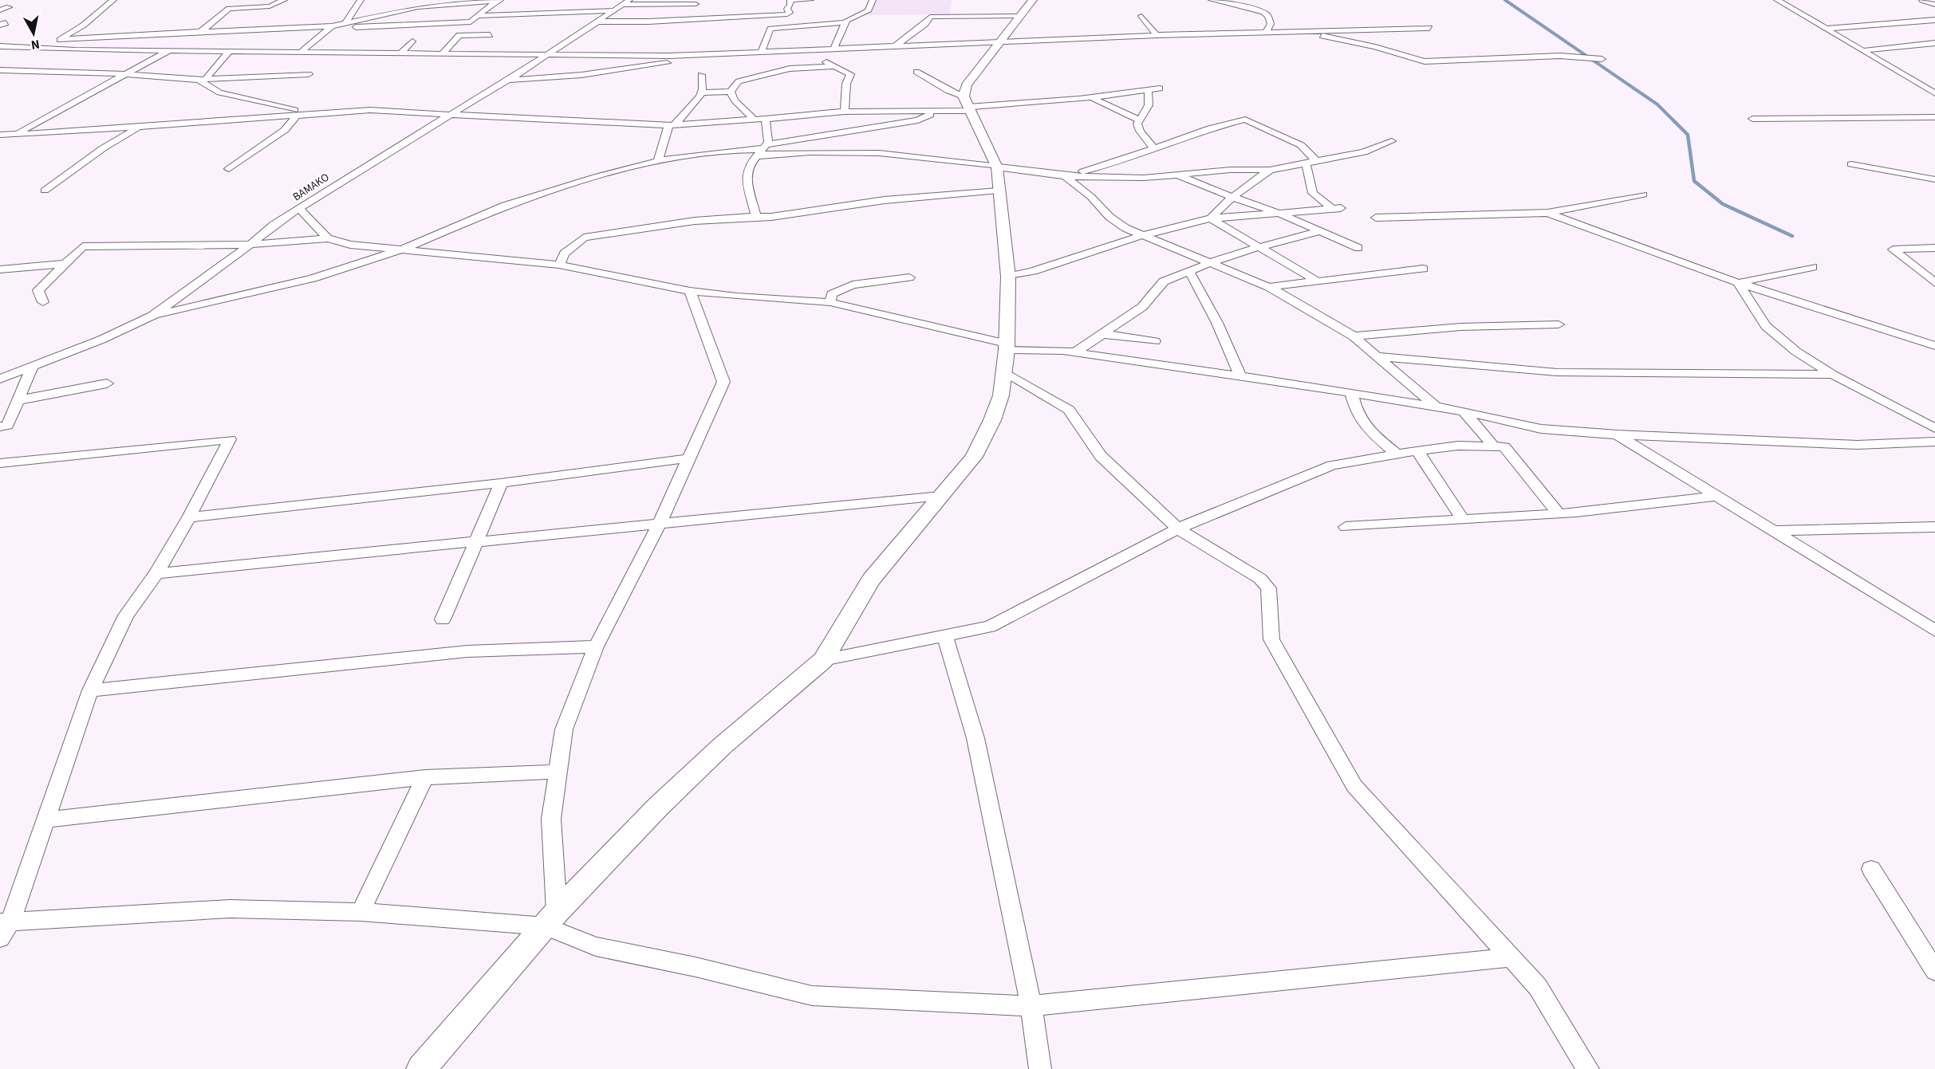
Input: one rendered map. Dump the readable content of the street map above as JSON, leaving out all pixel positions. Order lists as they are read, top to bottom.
{
  "streets": {
    "street": ["BAMAKO"]
  },
  "north": "bottom"
}
